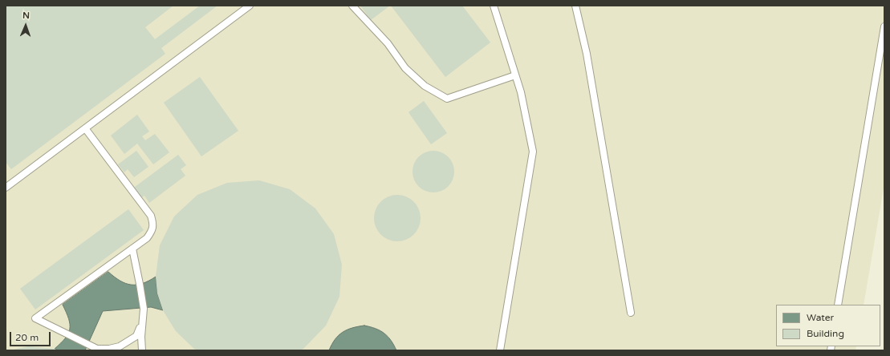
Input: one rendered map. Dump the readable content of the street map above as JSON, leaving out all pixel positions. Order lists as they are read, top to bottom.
{
  "legend": ["Water", "Building"],
  "scale_bar": "20 m",
  "north": "top"
}
